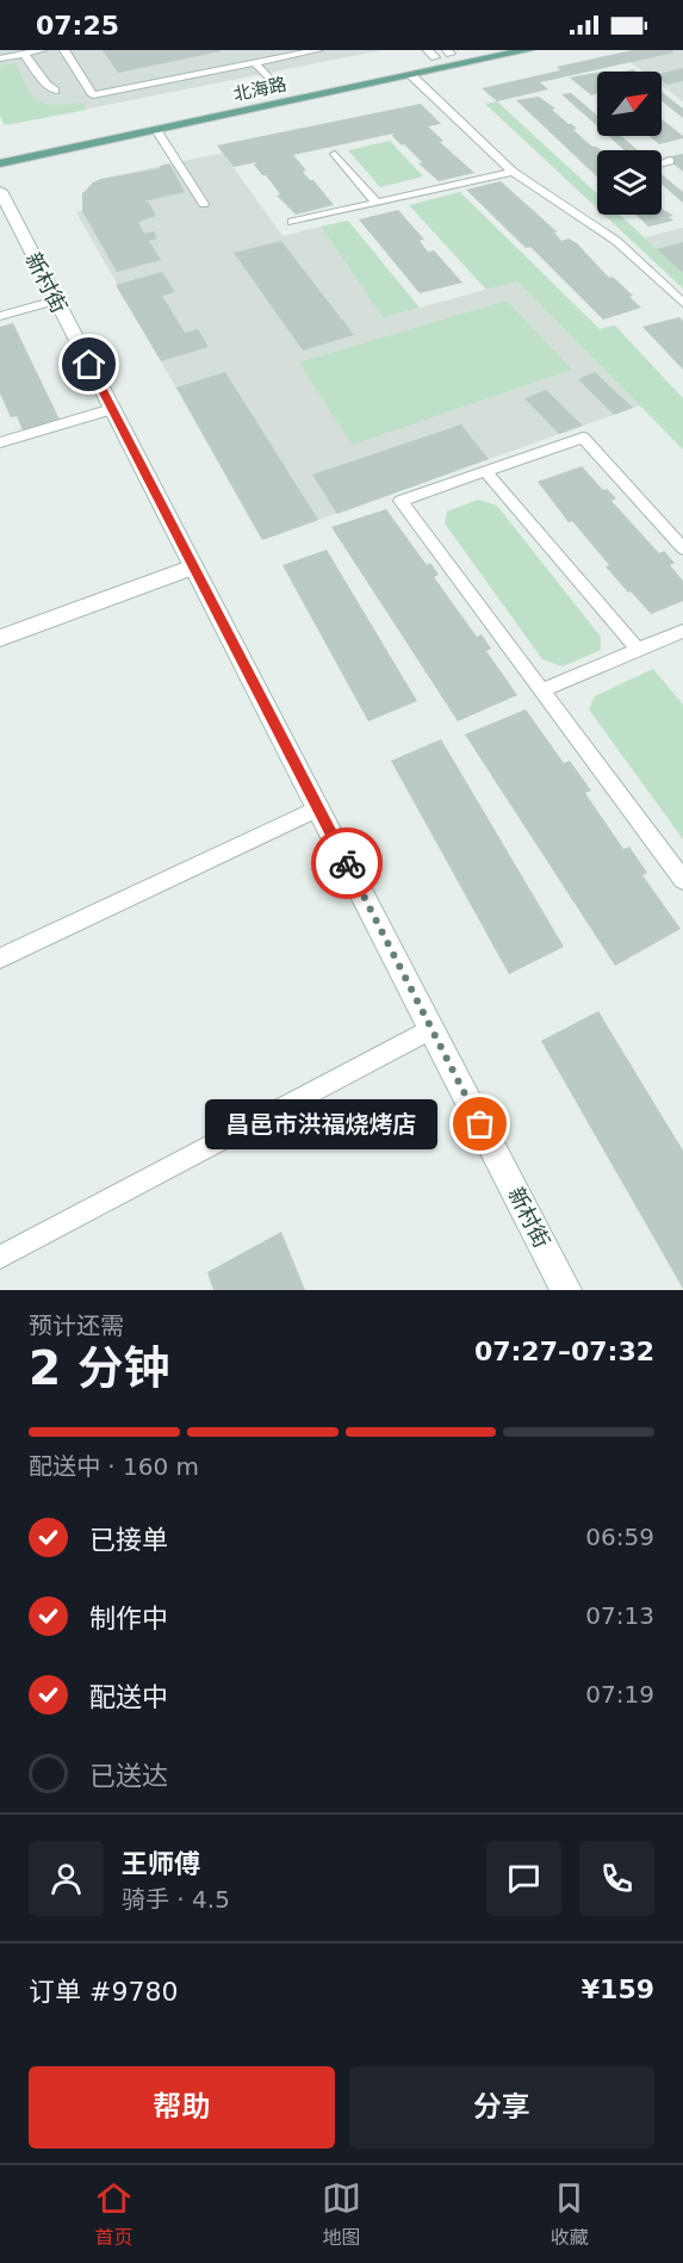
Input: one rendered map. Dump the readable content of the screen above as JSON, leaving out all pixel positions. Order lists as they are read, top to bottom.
{
  "streets": {
    "main road": ["北海路"],
    "street": ["新村街"]
  },
  "places": ["昌邑市洪福烧烤店"],
  "north": "top right",
  "page": {
    "status": "07:25",
    "bubble": "昌邑市洪福烧烤店",
    "heading": ["2 分钟", "预计还需", "07:27–07:32"],
    "panel": [
      "王师傅",
      "骑手 · 4.5",
      "订单 #9780",
      "¥159"
    ],
    "bar": "配送中 · 160 m",
    "list": [
      ["已接单", "06:59"],
      ["制作中", "07:13"],
      ["配送中", "07:19"],
      "已送达"
    ],
    "buttons": ["帮助", "分享"],
    "tabs": ["首页", "地图", "收藏"]
  }
}
